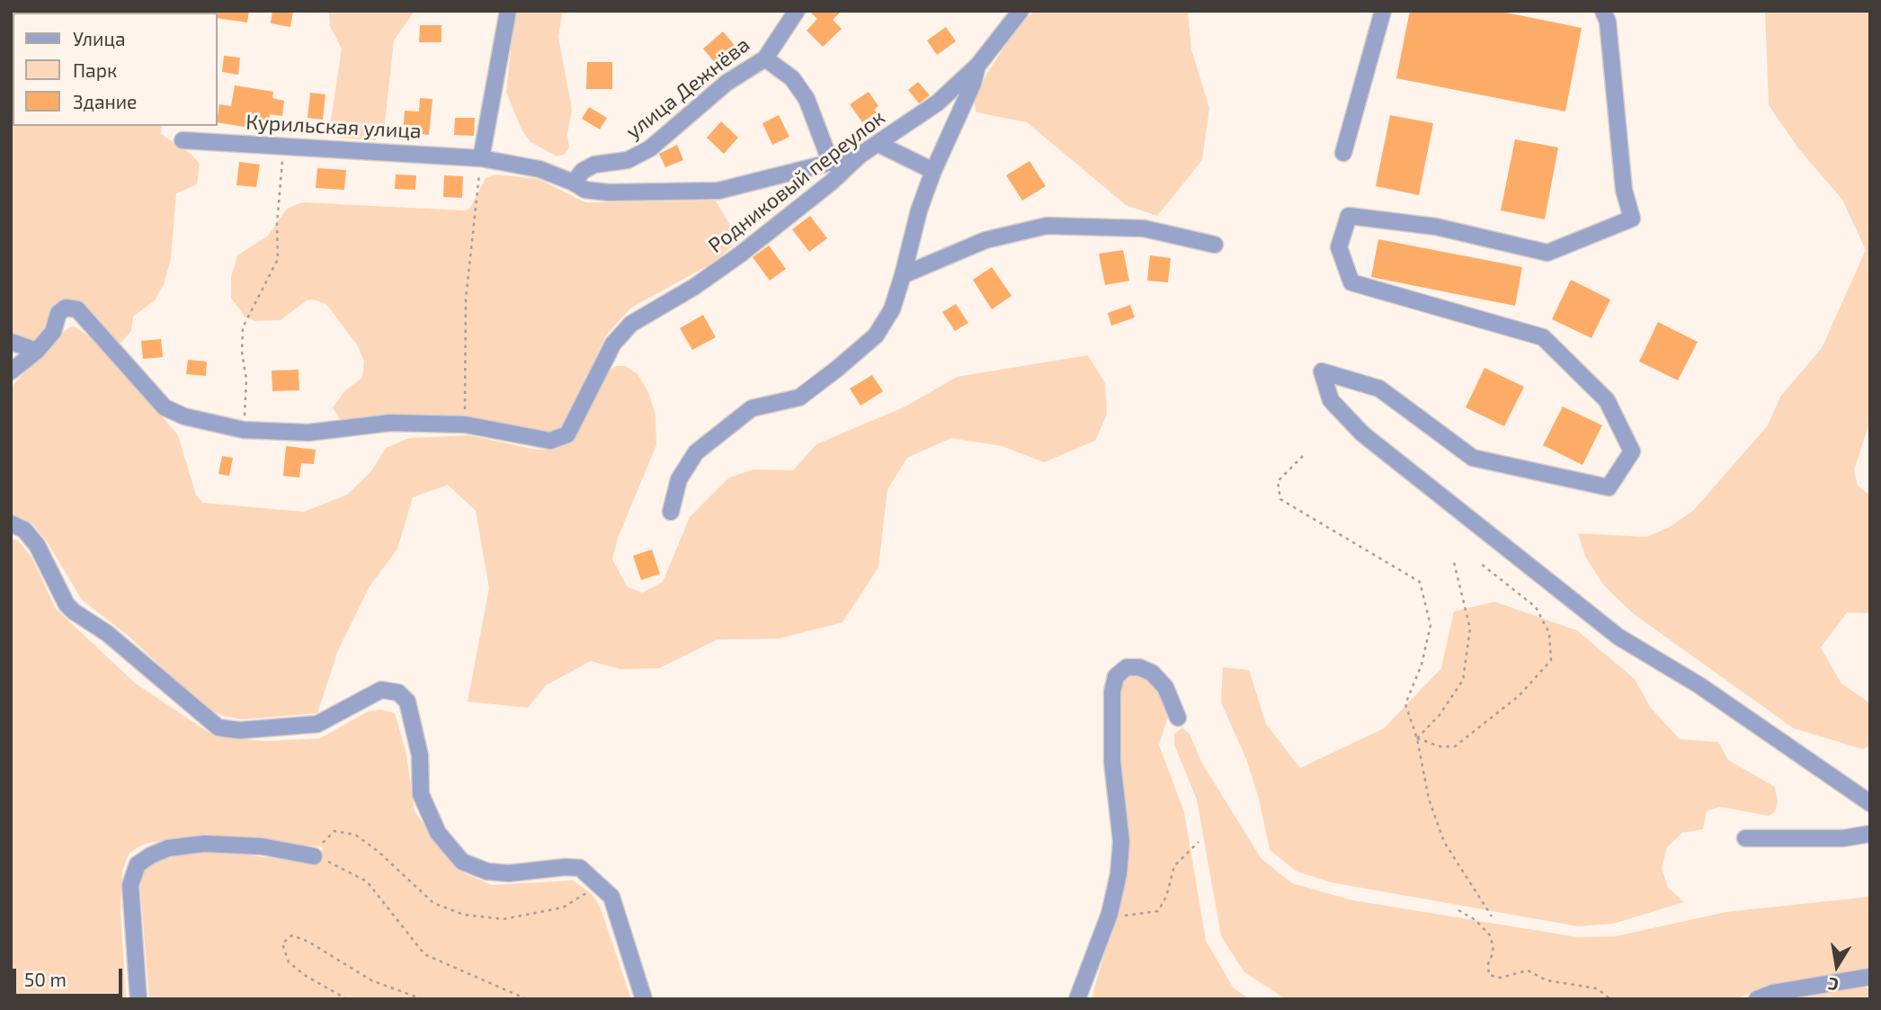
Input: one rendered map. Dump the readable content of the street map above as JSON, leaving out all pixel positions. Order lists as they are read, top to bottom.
{
  "streets": {
    "street": ["улица Дежнёва", "Курильская улица", "Родниковый переулок"]
  },
  "legend": ["Улица", "Парк", "Здание"],
  "scale_bar": "50 m",
  "north": "bottom"
}
